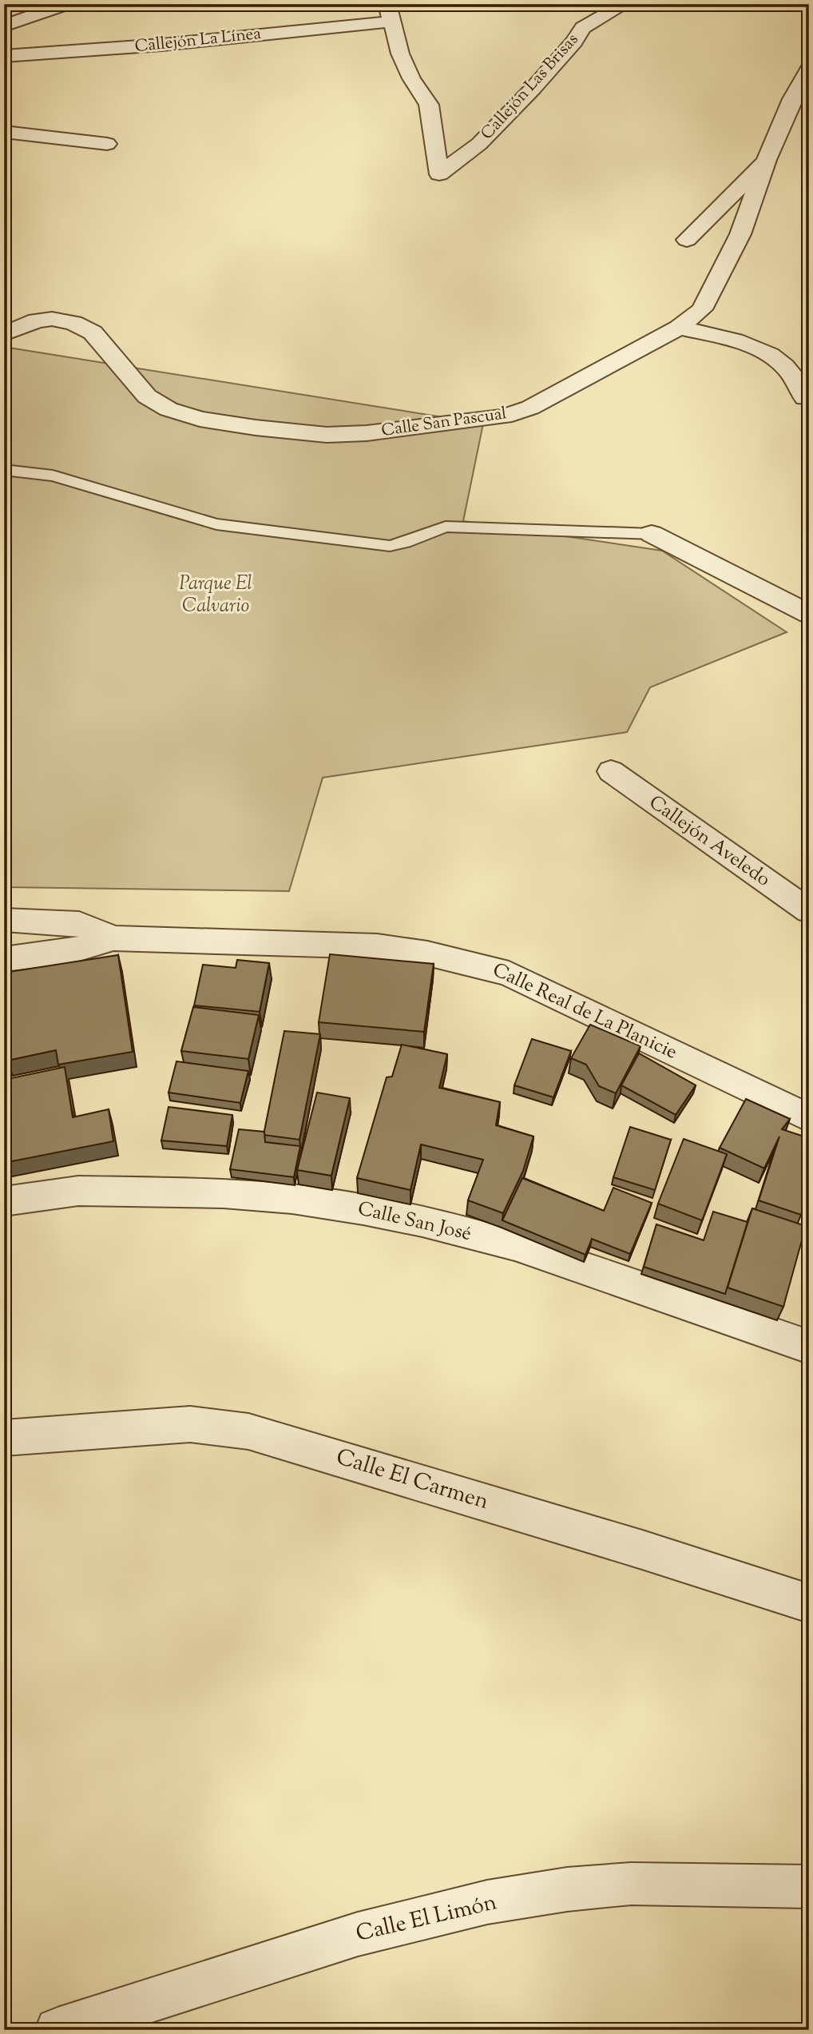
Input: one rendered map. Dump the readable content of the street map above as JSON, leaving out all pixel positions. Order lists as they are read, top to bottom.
{
  "streets": {
    "street": [
      "Callejón La Línea",
      "Callejón Las Brisas",
      "Calle San Pascual",
      "Callejón Aveledo",
      "Calle Real de La Planicie",
      "Calle San José",
      "Calle El Carmen",
      "Calle El Limón"
    ]
  },
  "crossings": [
    ["Callejón La Línea", "Callejón Las Brisas"]
  ],
  "parks": ["Parque El Calvario"]
}
